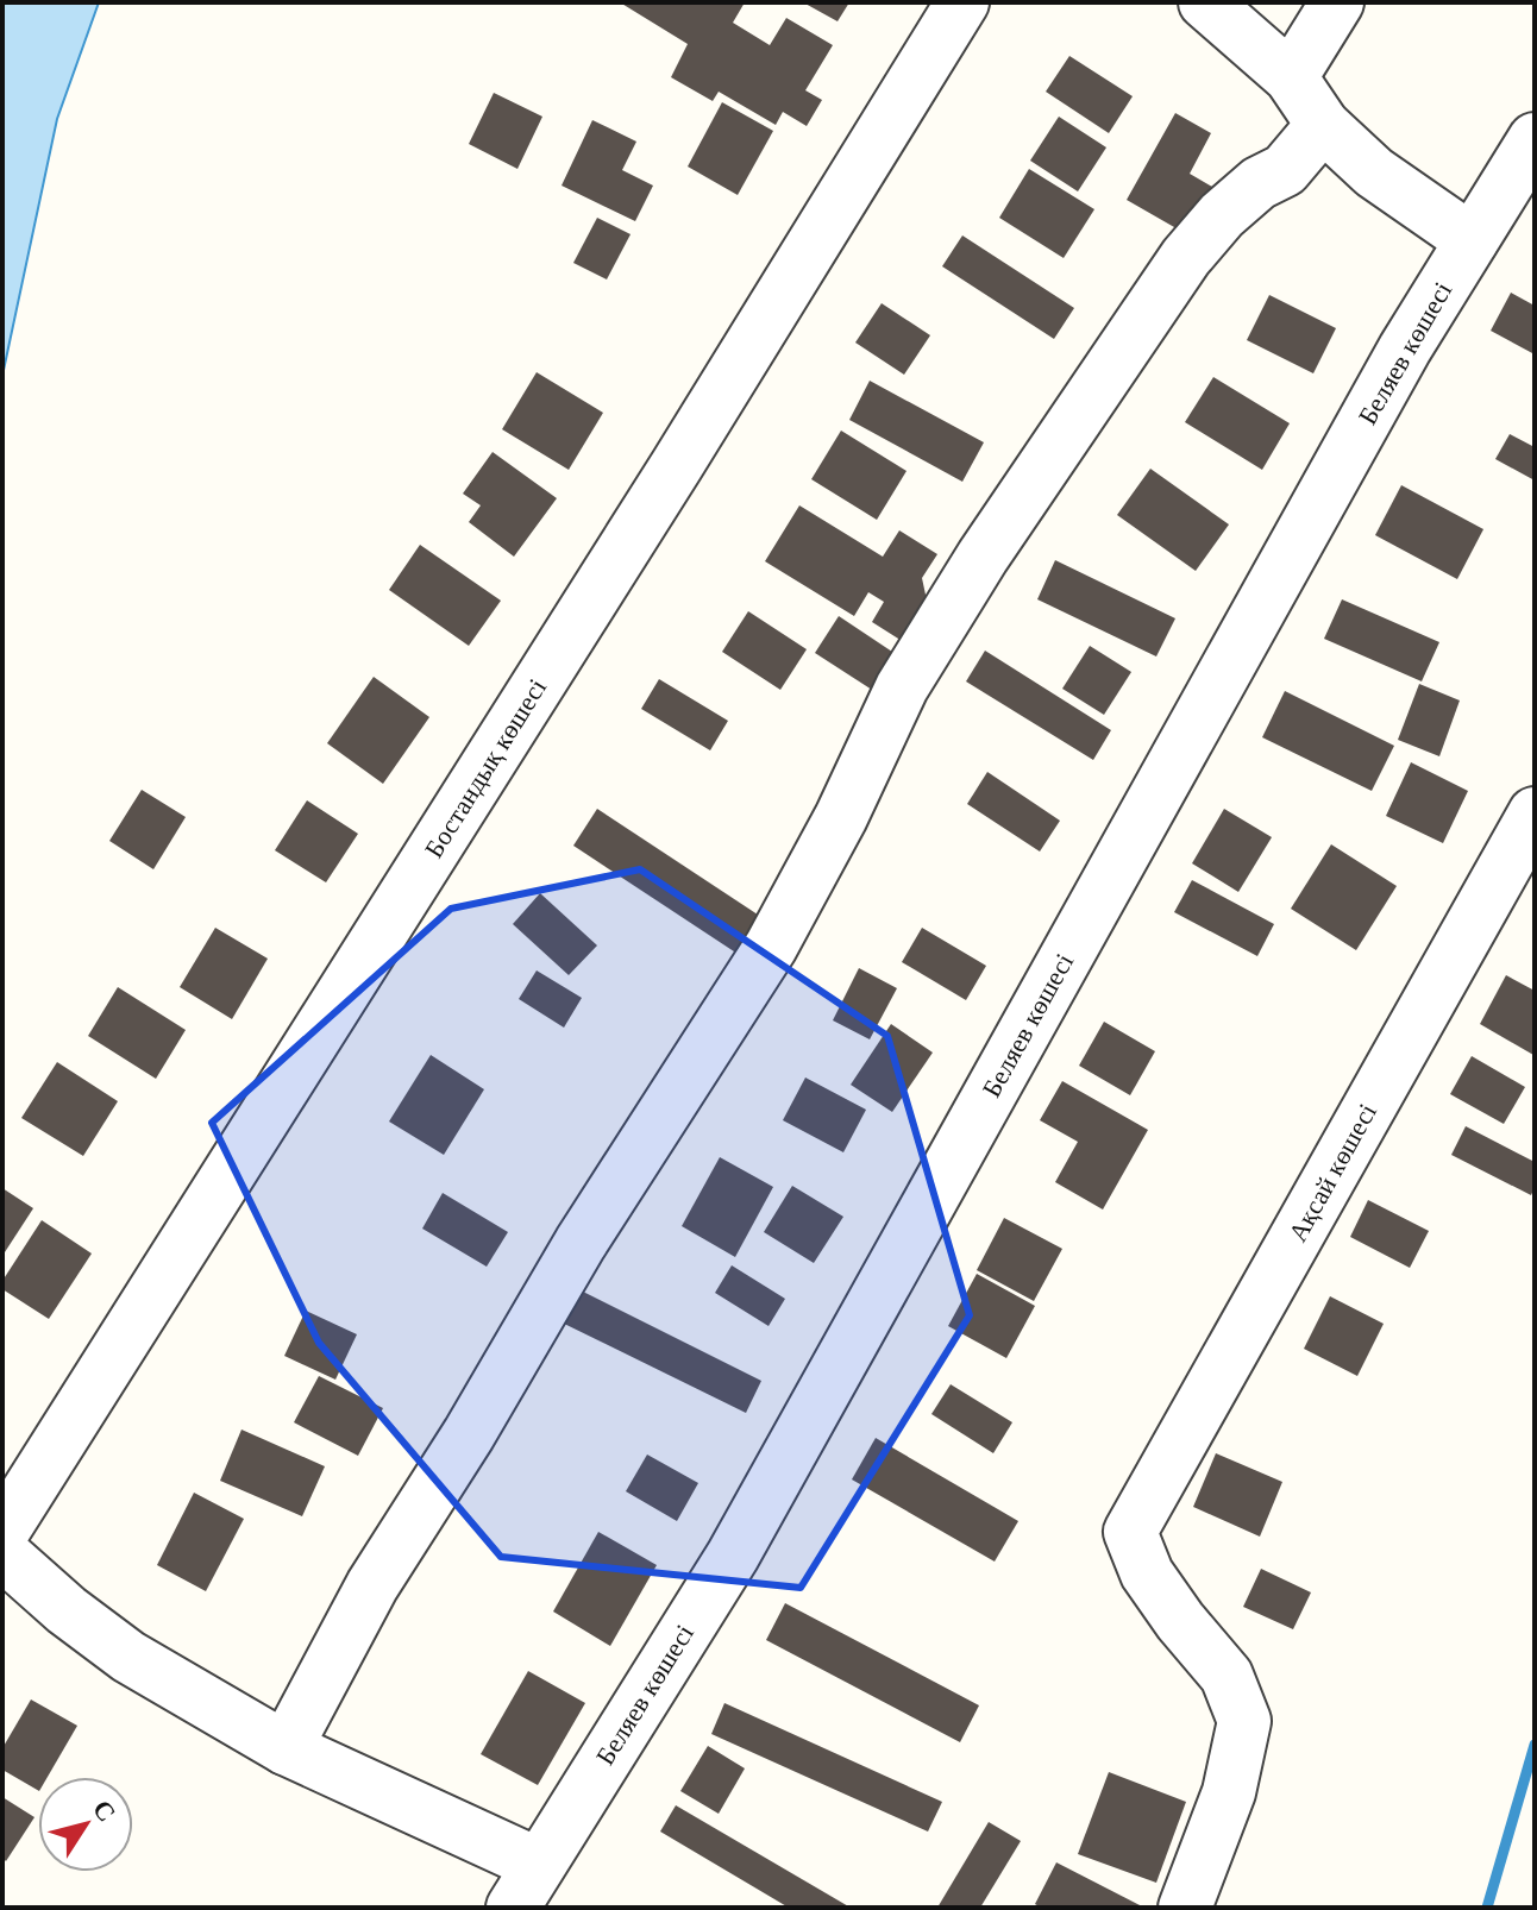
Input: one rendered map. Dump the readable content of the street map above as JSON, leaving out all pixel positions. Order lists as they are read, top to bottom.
{
  "streets": {
    "street": ["Беляев көшесі", "Бостандық көшесі", "Ақсай көшесі"]
  },
  "north": "top right"
}
